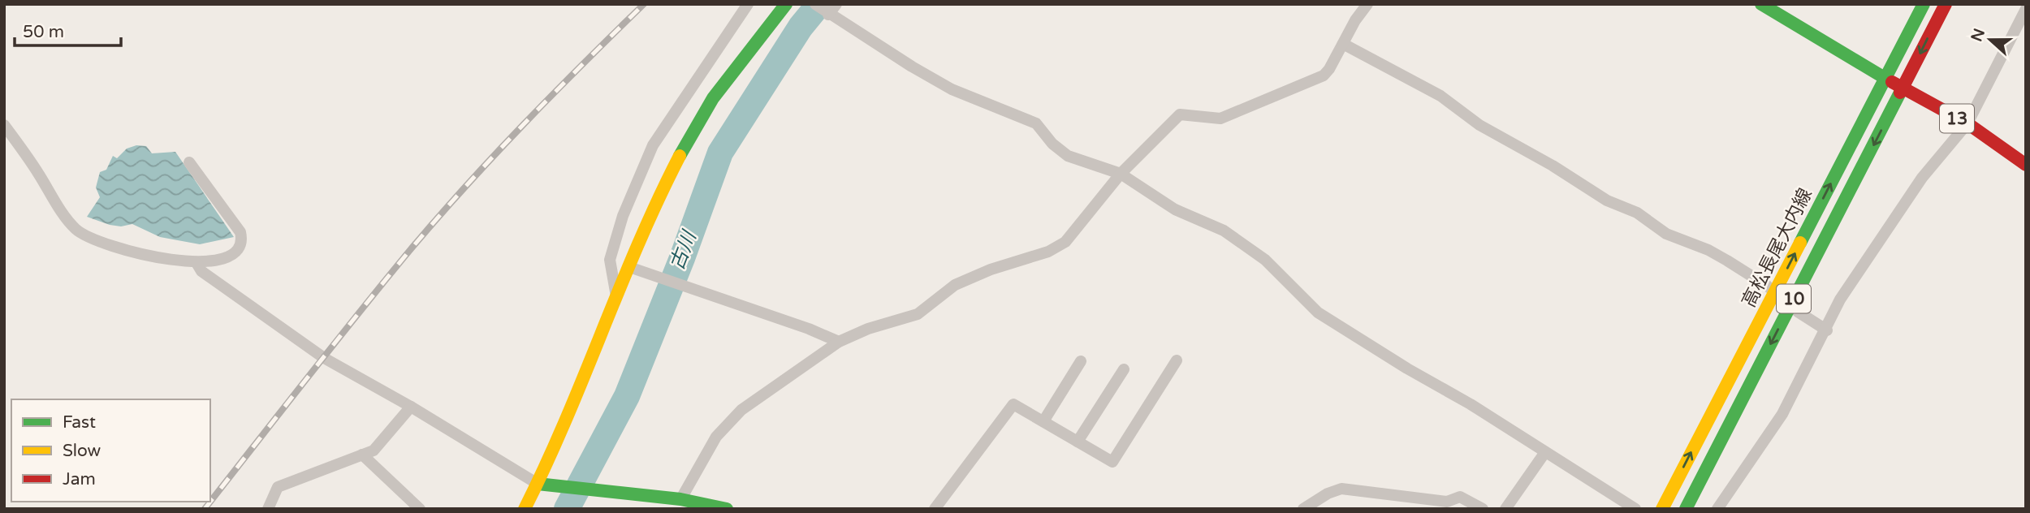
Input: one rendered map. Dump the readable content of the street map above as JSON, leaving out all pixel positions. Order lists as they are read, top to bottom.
{
  "streets": {
    "main road": ["13", "高松長尾大内線", "10"]
  },
  "crossings": [
    ["13", "高松長尾大内線"]
  ],
  "water": ["古川"],
  "legend": ["Fast", "Slow", "Jam"],
  "scale_bar": "50 m",
  "north": "left"
}
